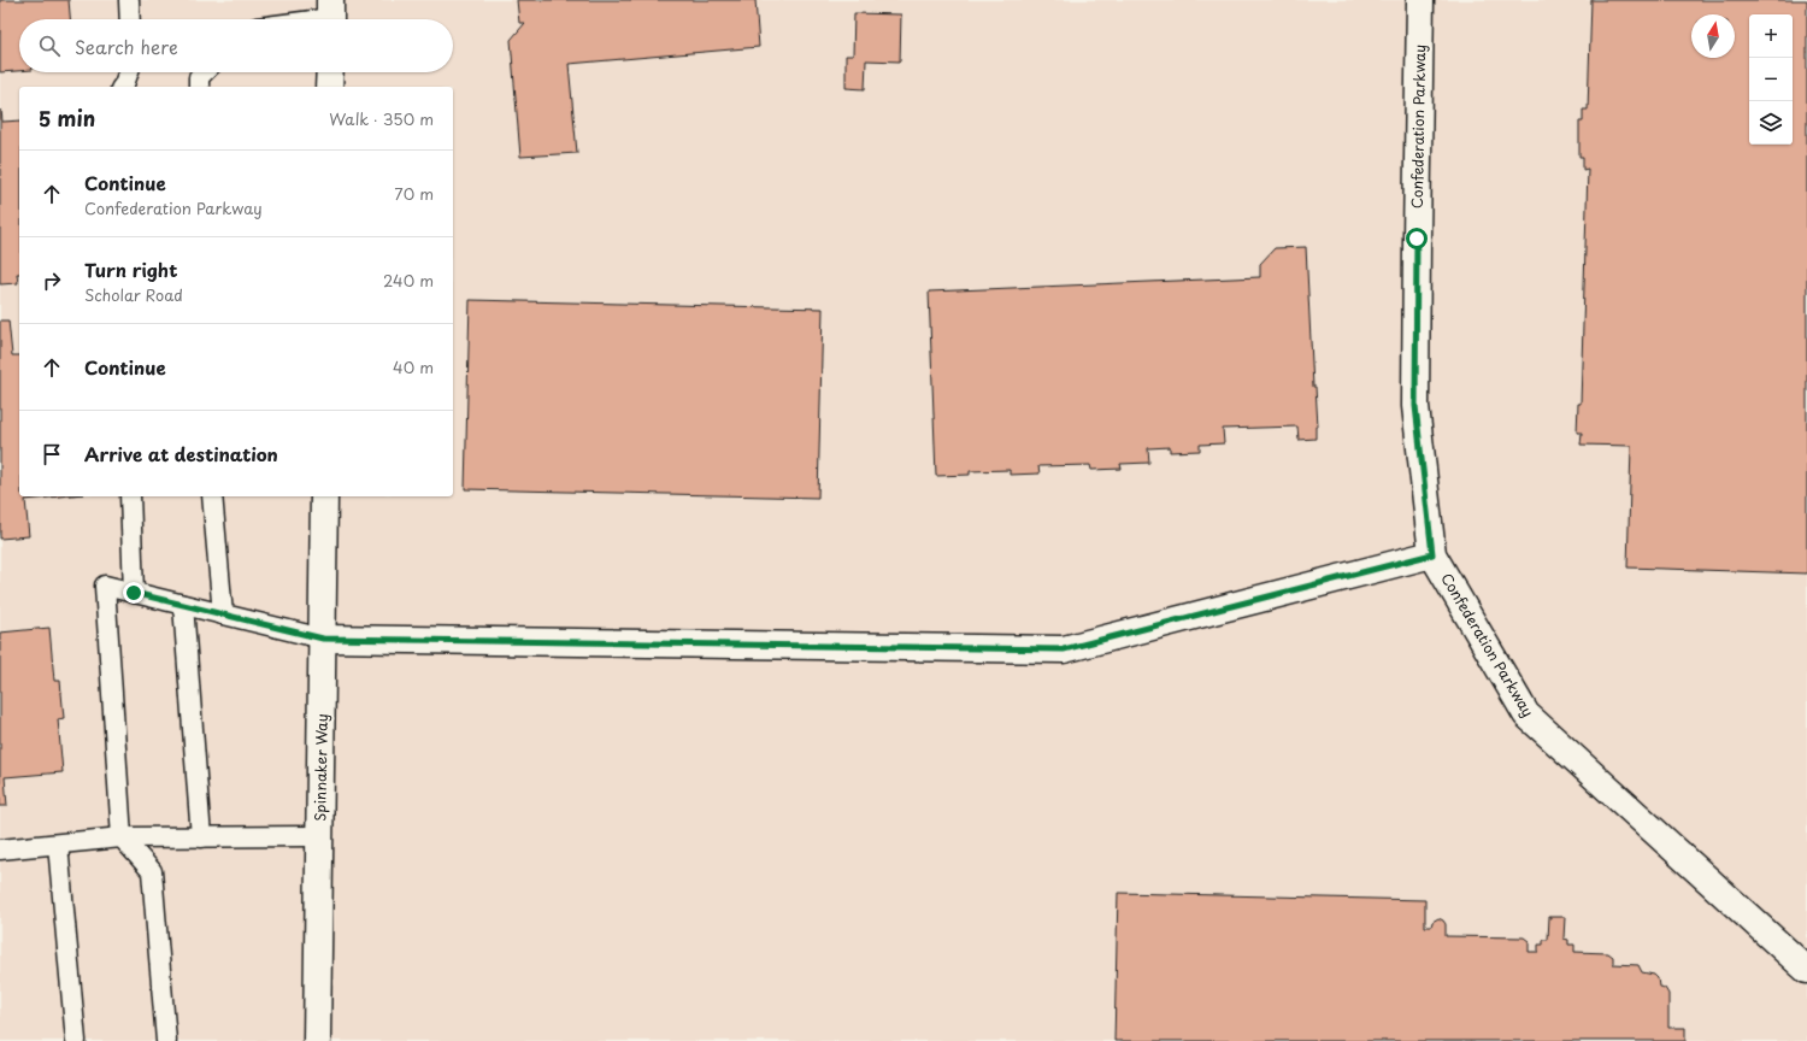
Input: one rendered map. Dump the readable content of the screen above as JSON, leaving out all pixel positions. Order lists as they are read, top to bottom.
{
  "streets": {
    "street": ["Confederation Parkway", "Spinnaker Way"]
  },
  "north": "top",
  "page": {
    "map_buttons": ["+", "−"],
    "search": "Search here",
    "heading": ["5 min", "Walk · 350 m"],
    "list": [
      ["Continue", "Confederation Parkway", "70 m"],
      ["Turn right", "Scholar Road", "240 m"],
      ["Continue", "40 m"],
      "Arrive at destination"
    ]
  }
}
